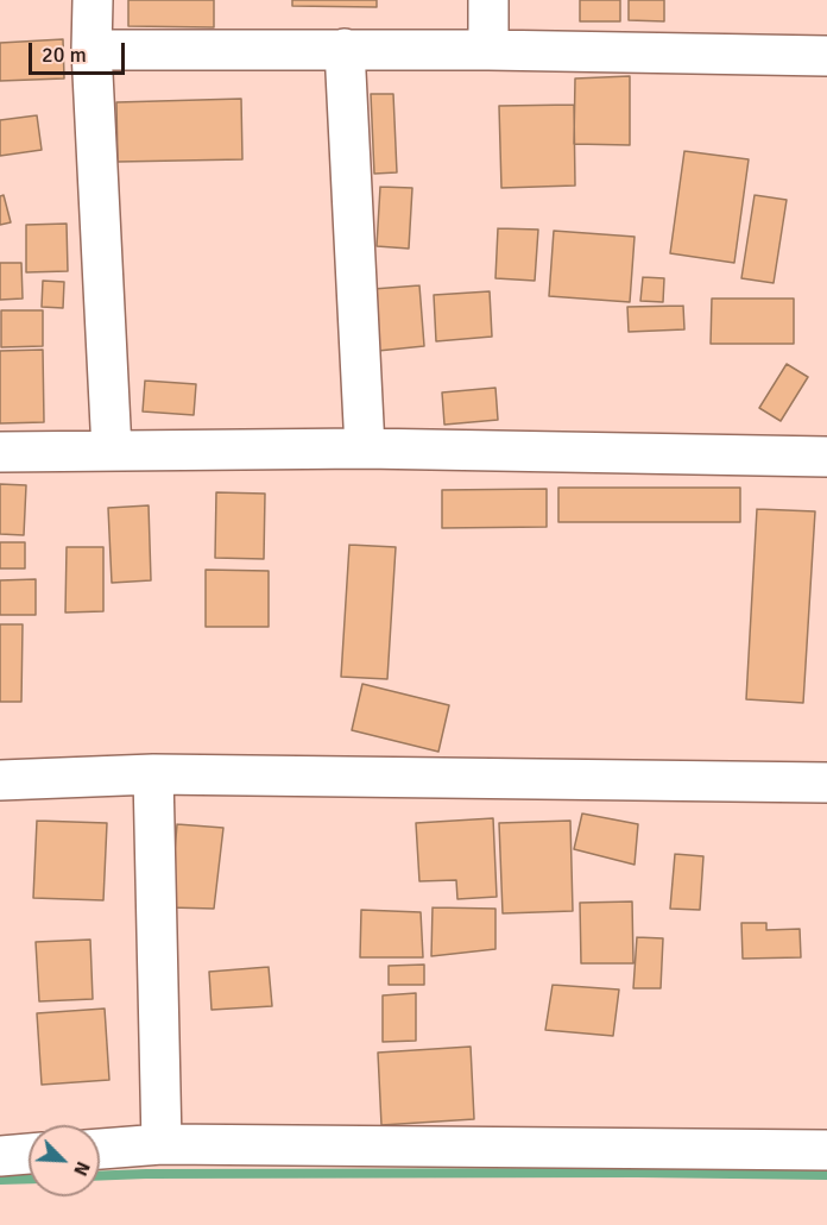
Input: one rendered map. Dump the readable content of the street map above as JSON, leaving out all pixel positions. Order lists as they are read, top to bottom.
{
  "scale_bar": "20 m",
  "north": "bottom right"
}
